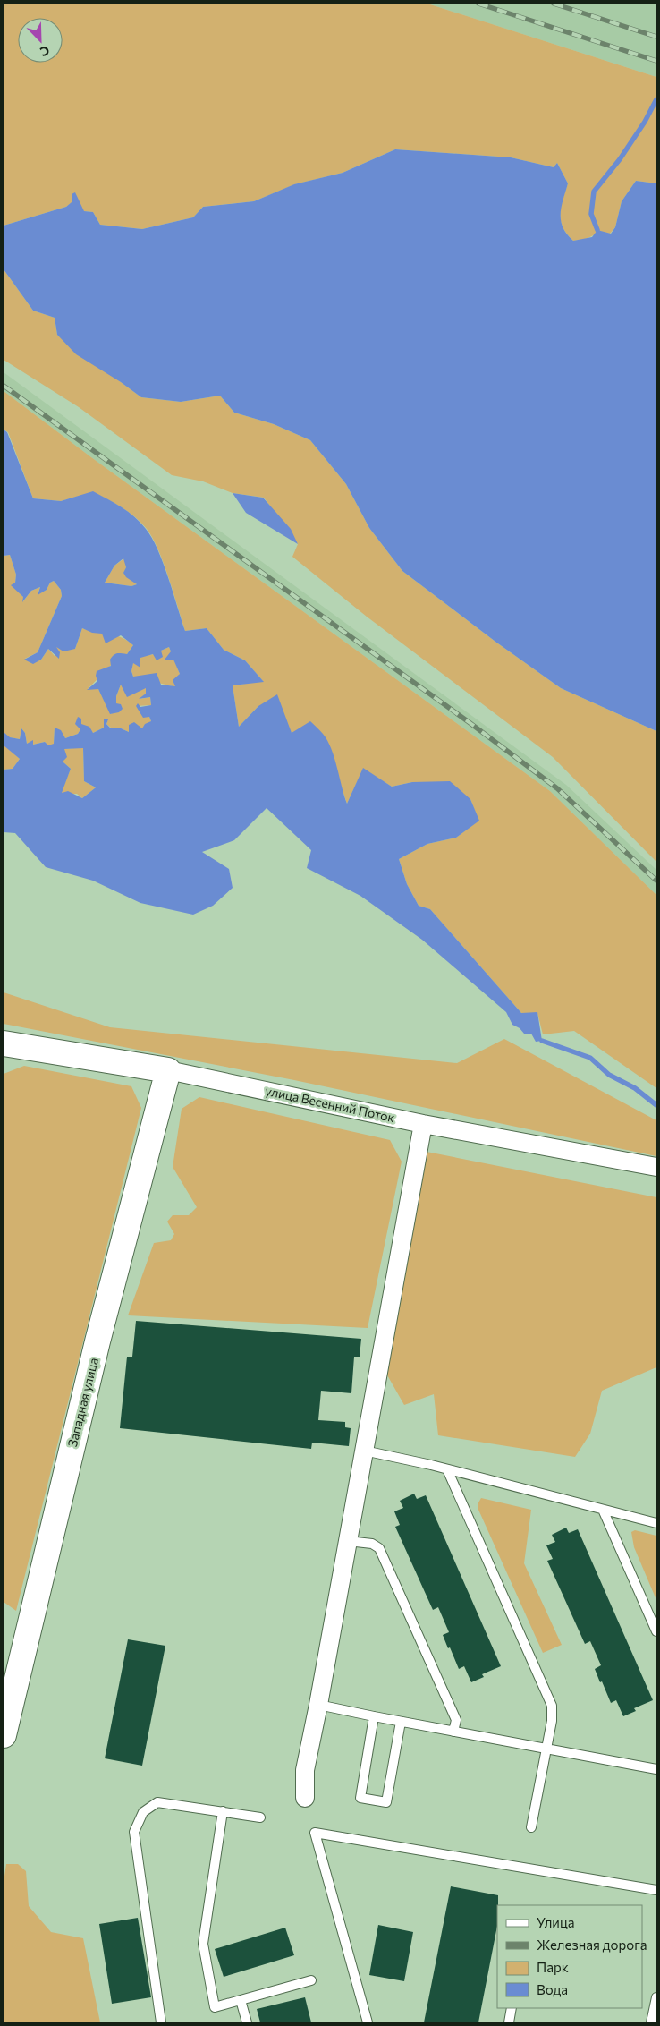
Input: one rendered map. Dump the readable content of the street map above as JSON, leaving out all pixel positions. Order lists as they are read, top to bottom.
{
  "streets": {
    "street": ["улица Весенний Поток", "Западная улица"]
  },
  "crossings": [
    ["улица Весенний Поток", "Западная улица"]
  ],
  "legend": [
    "Улица",
    "Железная дорога",
    "Парк",
    "Вода"
  ],
  "north": "bottom right"
}
